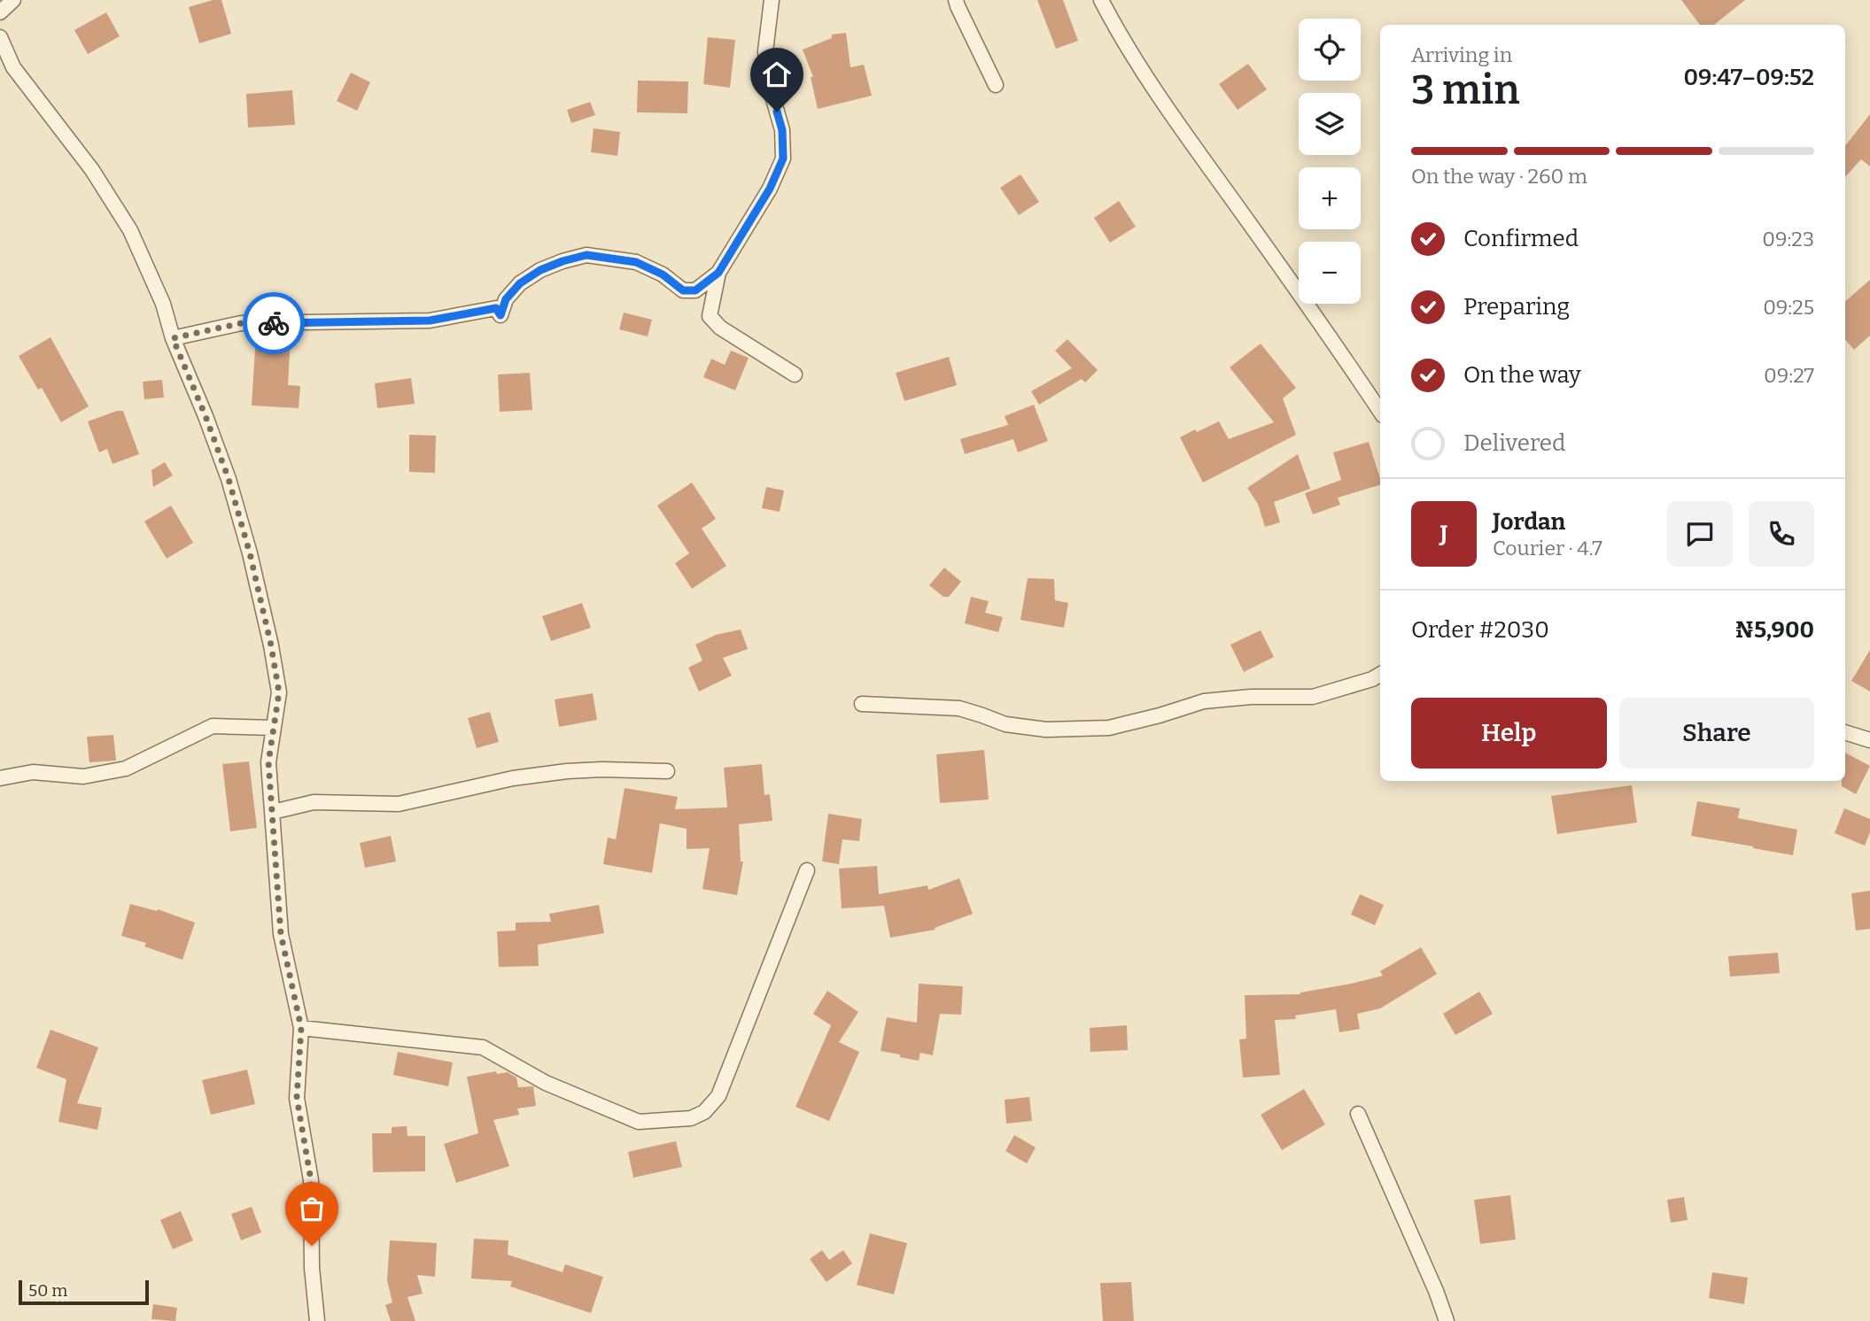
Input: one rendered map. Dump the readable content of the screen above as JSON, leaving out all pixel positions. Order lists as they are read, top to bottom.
{
  "scale_bar": "50 m",
  "page": {
    "map_buttons": ["+", "−"],
    "heading": ["3 min", "Arriving in", "09:47–09:52"],
    "panel": [
      "Jordan",
      "Courier · 4.7",
      "Order #2030",
      "₦5,900"
    ],
    "bar": "On the way · 260 m",
    "list": [
      ["Confirmed", "09:23"],
      ["Preparing", "09:25"],
      ["On the way", "09:27"],
      "Delivered"
    ],
    "round": "J",
    "buttons": ["Help", "Share"],
    "scale": "50 m"
  }
}
